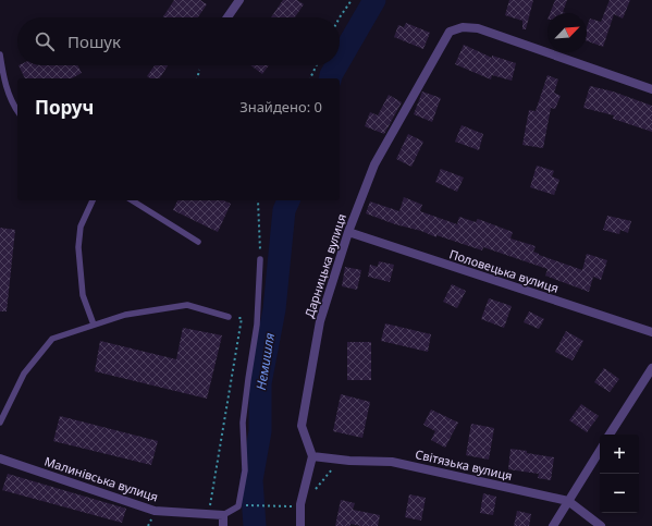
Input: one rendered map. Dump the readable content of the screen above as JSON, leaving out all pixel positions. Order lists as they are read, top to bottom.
{
  "streets": {
    "street": [
      "Дарницька вулиця",
      "Половецька вулиця",
      "Світязька вулиця",
      "Малинівська вулиця"
    ]
  },
  "crossings": [
    ["Дарницька вулиця", "Половецька вулиця"],
    ["Дарницька вулиця", "Світязька вулиця"]
  ],
  "water": ["Немишля"],
  "north": "top right",
  "page": {
    "search": "Пошук",
    "heading": ["Поруч", "Знайдено: 0"],
    "map_buttons": ["+", "−"]
  }
}
